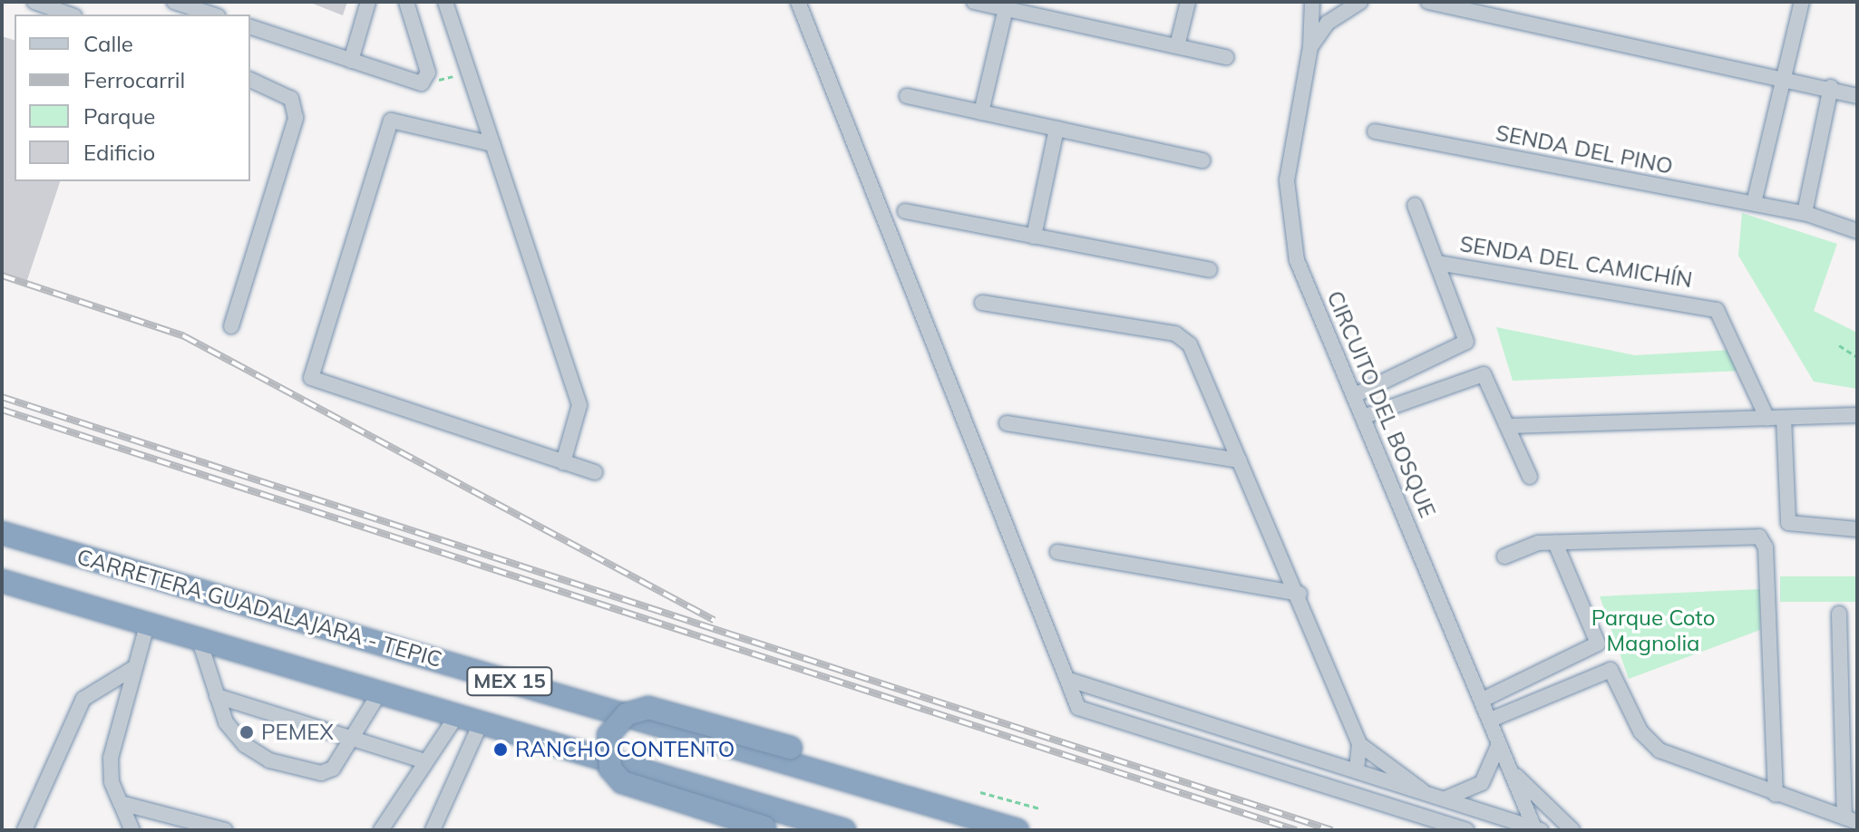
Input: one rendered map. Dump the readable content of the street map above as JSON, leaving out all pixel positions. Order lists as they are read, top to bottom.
{
  "streets": {
    "highway": ["CARRETERA GUADALAJARA - TEPIC", "MEX 15"],
    "street": ["SENDA DEL PINO", "SENDA DEL CAMICHÍN", "CIRCUITO DEL BOSQUE"]
  },
  "crossings": [
    ["SENDA DEL CAMICHÍN", "CIRCUITO DEL BOSQUE"]
  ],
  "parks": ["Parque Coto Magnolia"],
  "places": ["PEMEX", "RANCHO CONTENTO"],
  "legend": [
    "Calle",
    "Ferrocarril",
    "Parque",
    "Edificio"
  ]
}
